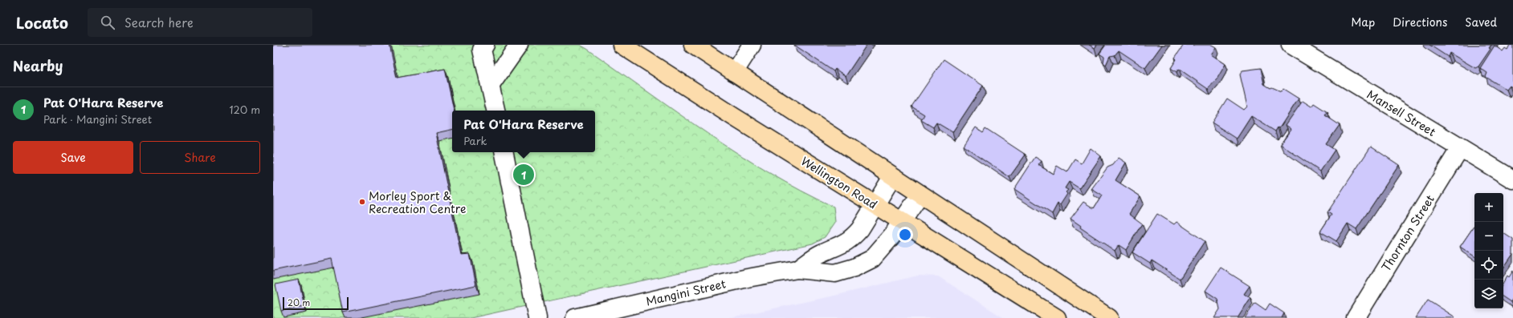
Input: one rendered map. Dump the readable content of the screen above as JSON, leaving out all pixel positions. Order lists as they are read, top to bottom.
{
  "streets": {
    "main road": ["Wellington Road"],
    "street": ["Mansell Street", "Thornton Street", "Mangini Street"]
  },
  "crossings": [
    ["Mansell Street", "Thornton Street"],
    ["Wellington Road", "Mangini Street"]
  ],
  "places": ["Morley Sport & Recreation Centre"],
  "scale_bar": "20 m",
  "page": {
    "header": "Locato",
    "search": "Search here",
    "nav": ["Map", "Directions", "Saved"],
    "heading": "Nearby",
    "list": [
      {
        "mark": "1",
        "name": "Pat O'Hara Reserve",
        "note": "Park · Mangini Street",
        "value": "120 m"
      }
    ],
    "popup": ["Pat O'Hara Reserve", "Park"],
    "buttons": ["Save", "Share"],
    "pins": "1",
    "map_buttons": ["+", "−"],
    "scale": "20 m"
  }
}
